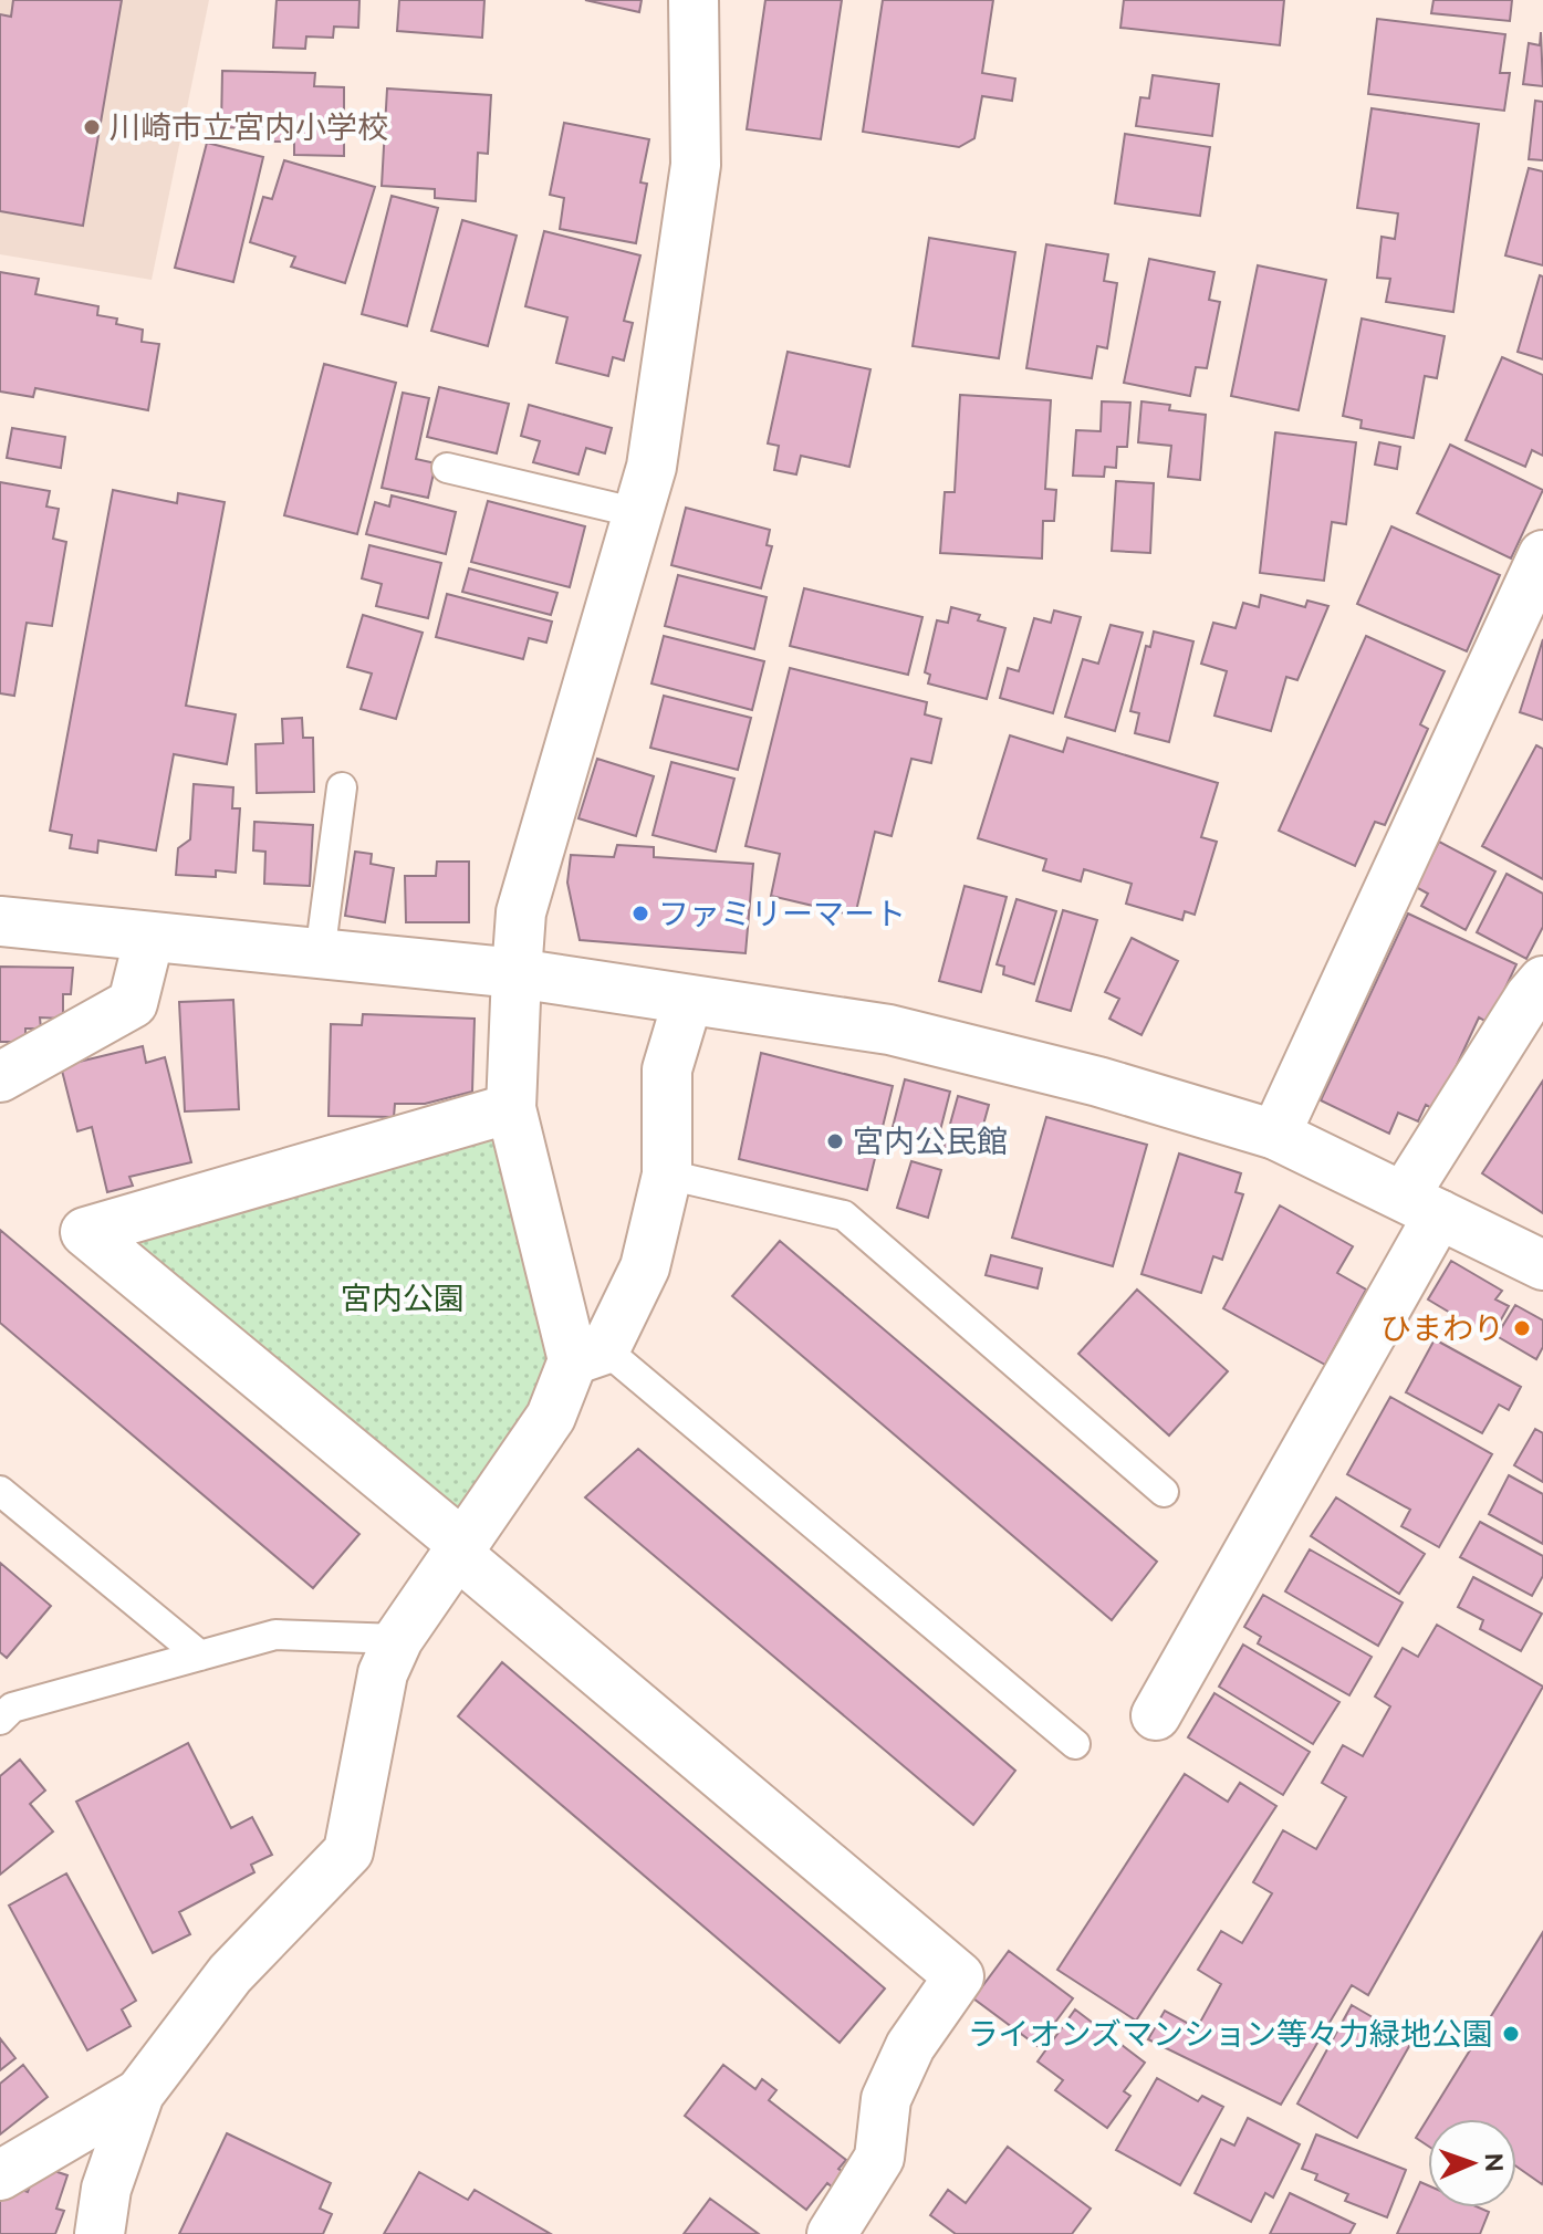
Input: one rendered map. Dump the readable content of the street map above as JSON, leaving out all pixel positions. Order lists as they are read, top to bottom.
{
  "parks": ["宮内公園"],
  "places": [
    "川崎市立宮内小学校",
    "ファミリーマート",
    "宮内公民館",
    "ひまわり",
    "ライオンズマンション等々力緑地公園"
  ],
  "north": "right"
}
